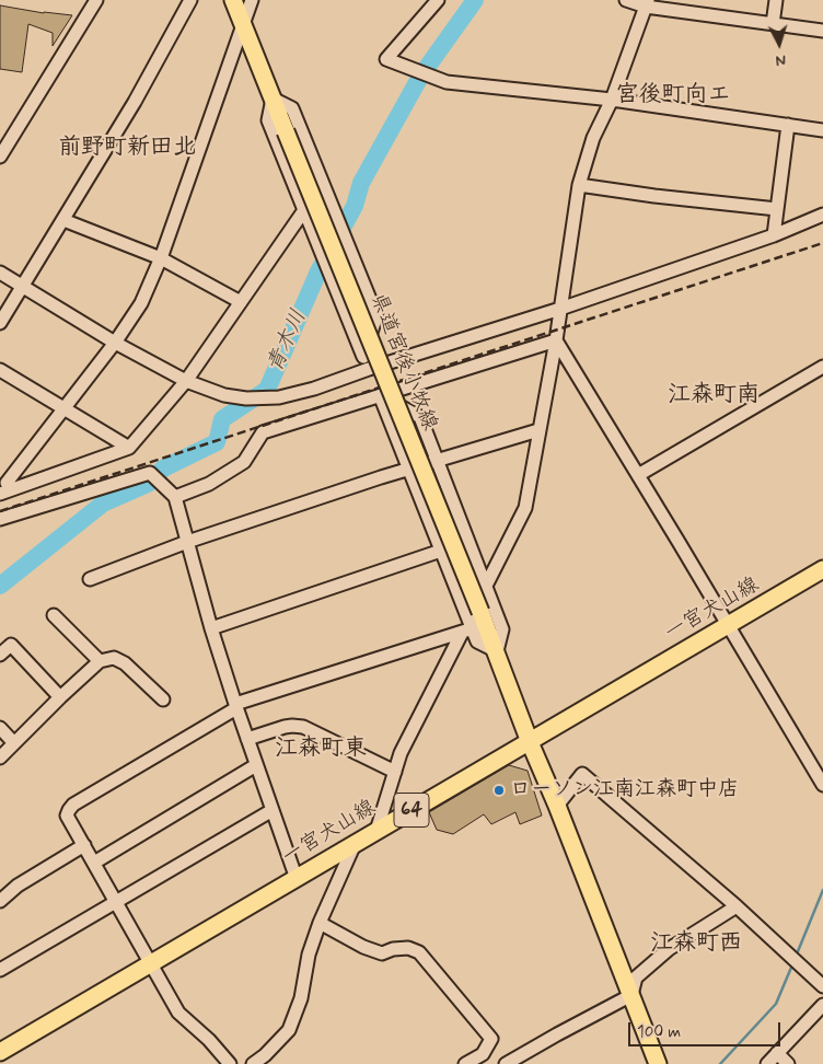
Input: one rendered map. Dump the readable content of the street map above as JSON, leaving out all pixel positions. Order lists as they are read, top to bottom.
{
  "streets": {
    "main road": ["県道宮後小牧線", "一宮犬山線", "64"]
  },
  "crossings": [
    ["県道宮後小牧線", "一宮犬山線"]
  ],
  "districts": [
    "宮後町向エ",
    "前野町新田北",
    "江森町南",
    "江森町東",
    "江森町西"
  ],
  "water": ["青木川"],
  "places": ["ローソン江南江森町中店"],
  "scale_bar": "100 m",
  "north": "bottom"
}
